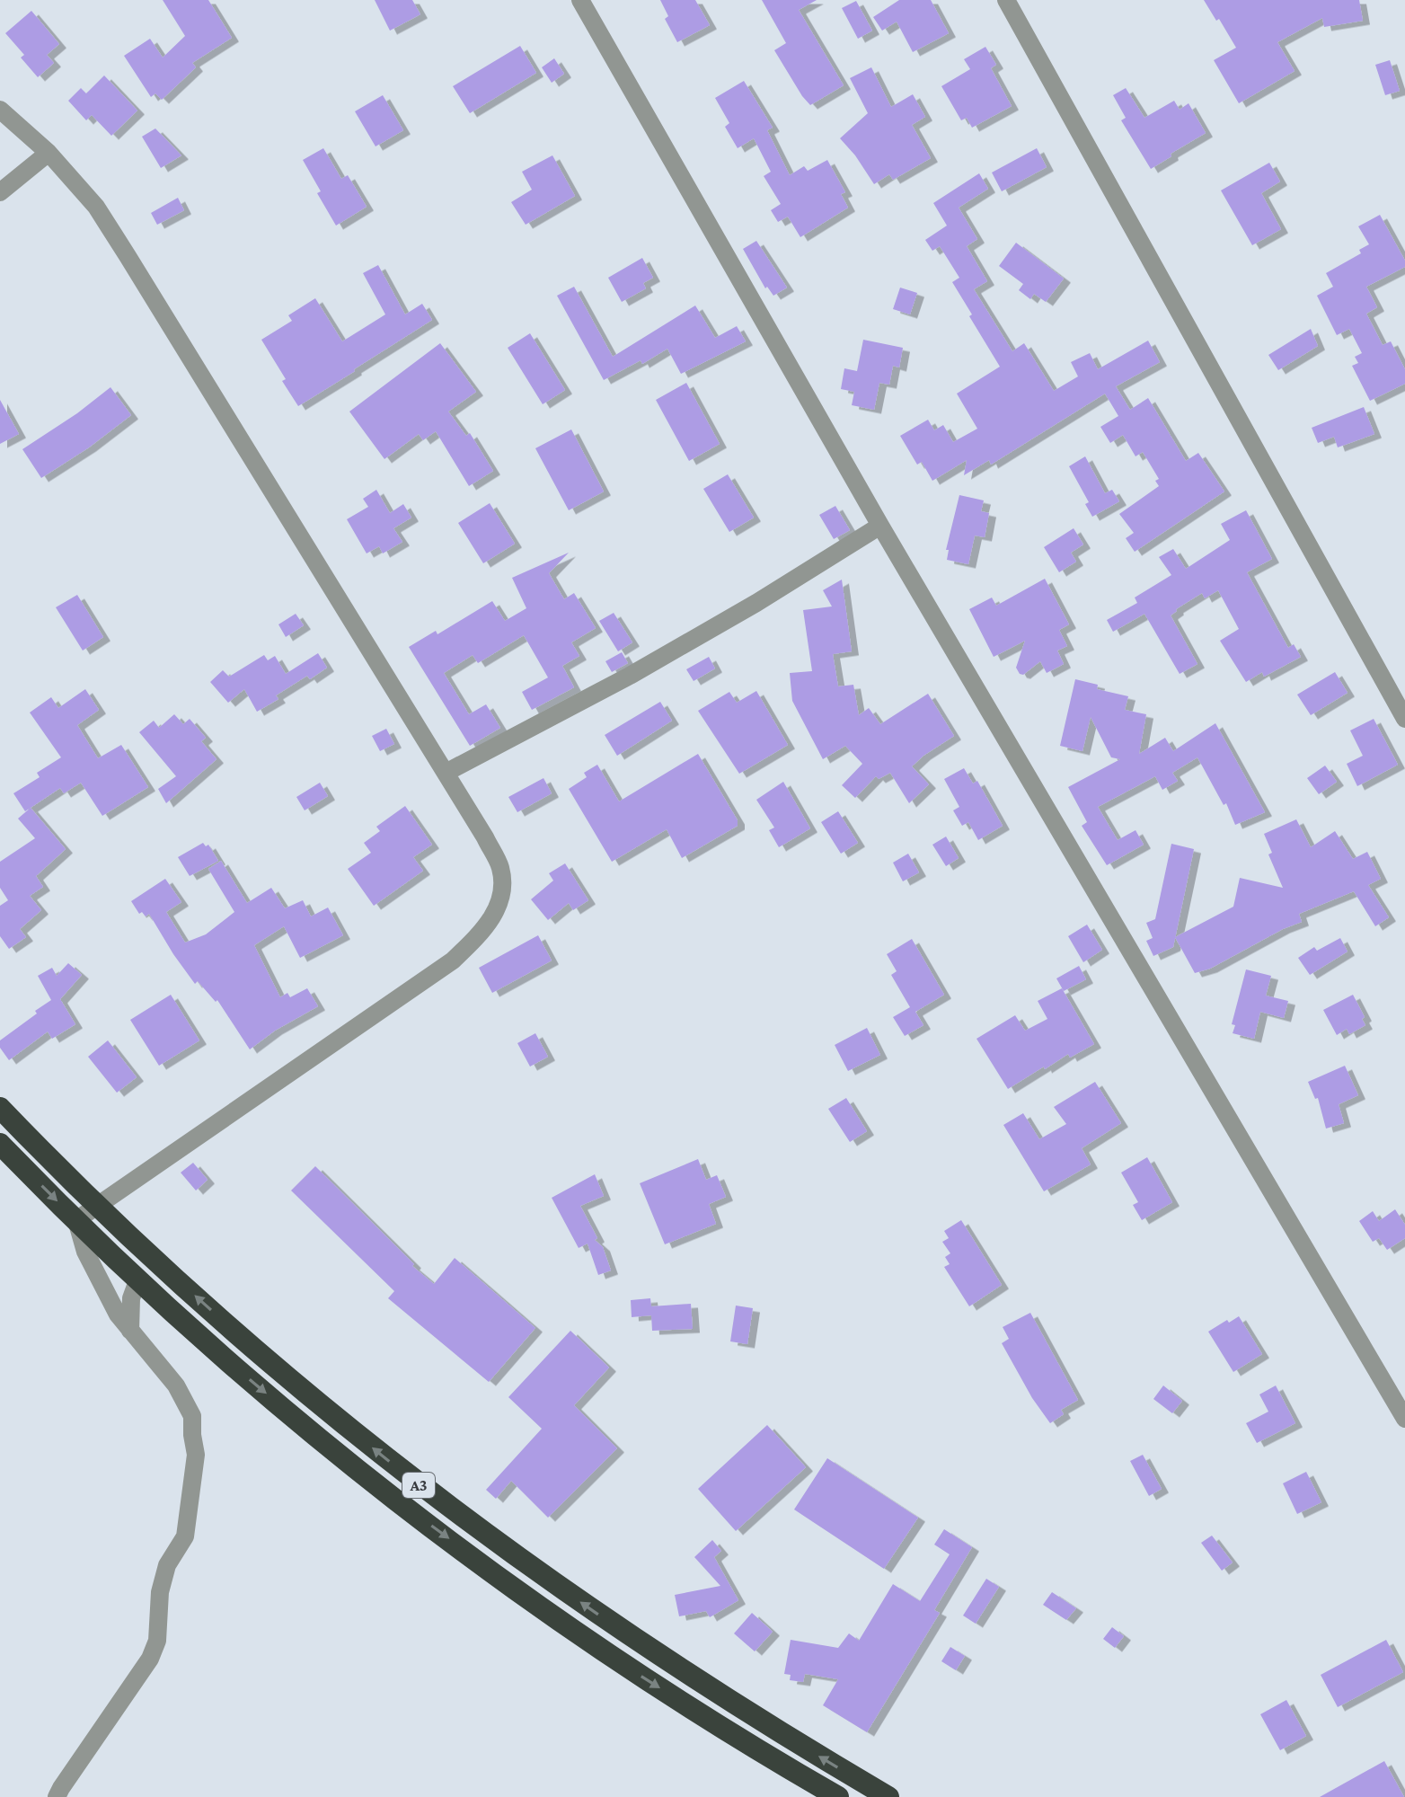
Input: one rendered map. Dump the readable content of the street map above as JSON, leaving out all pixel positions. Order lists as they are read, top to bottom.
{
  "streets": {
    "highway": ["A3"]
  }
}
